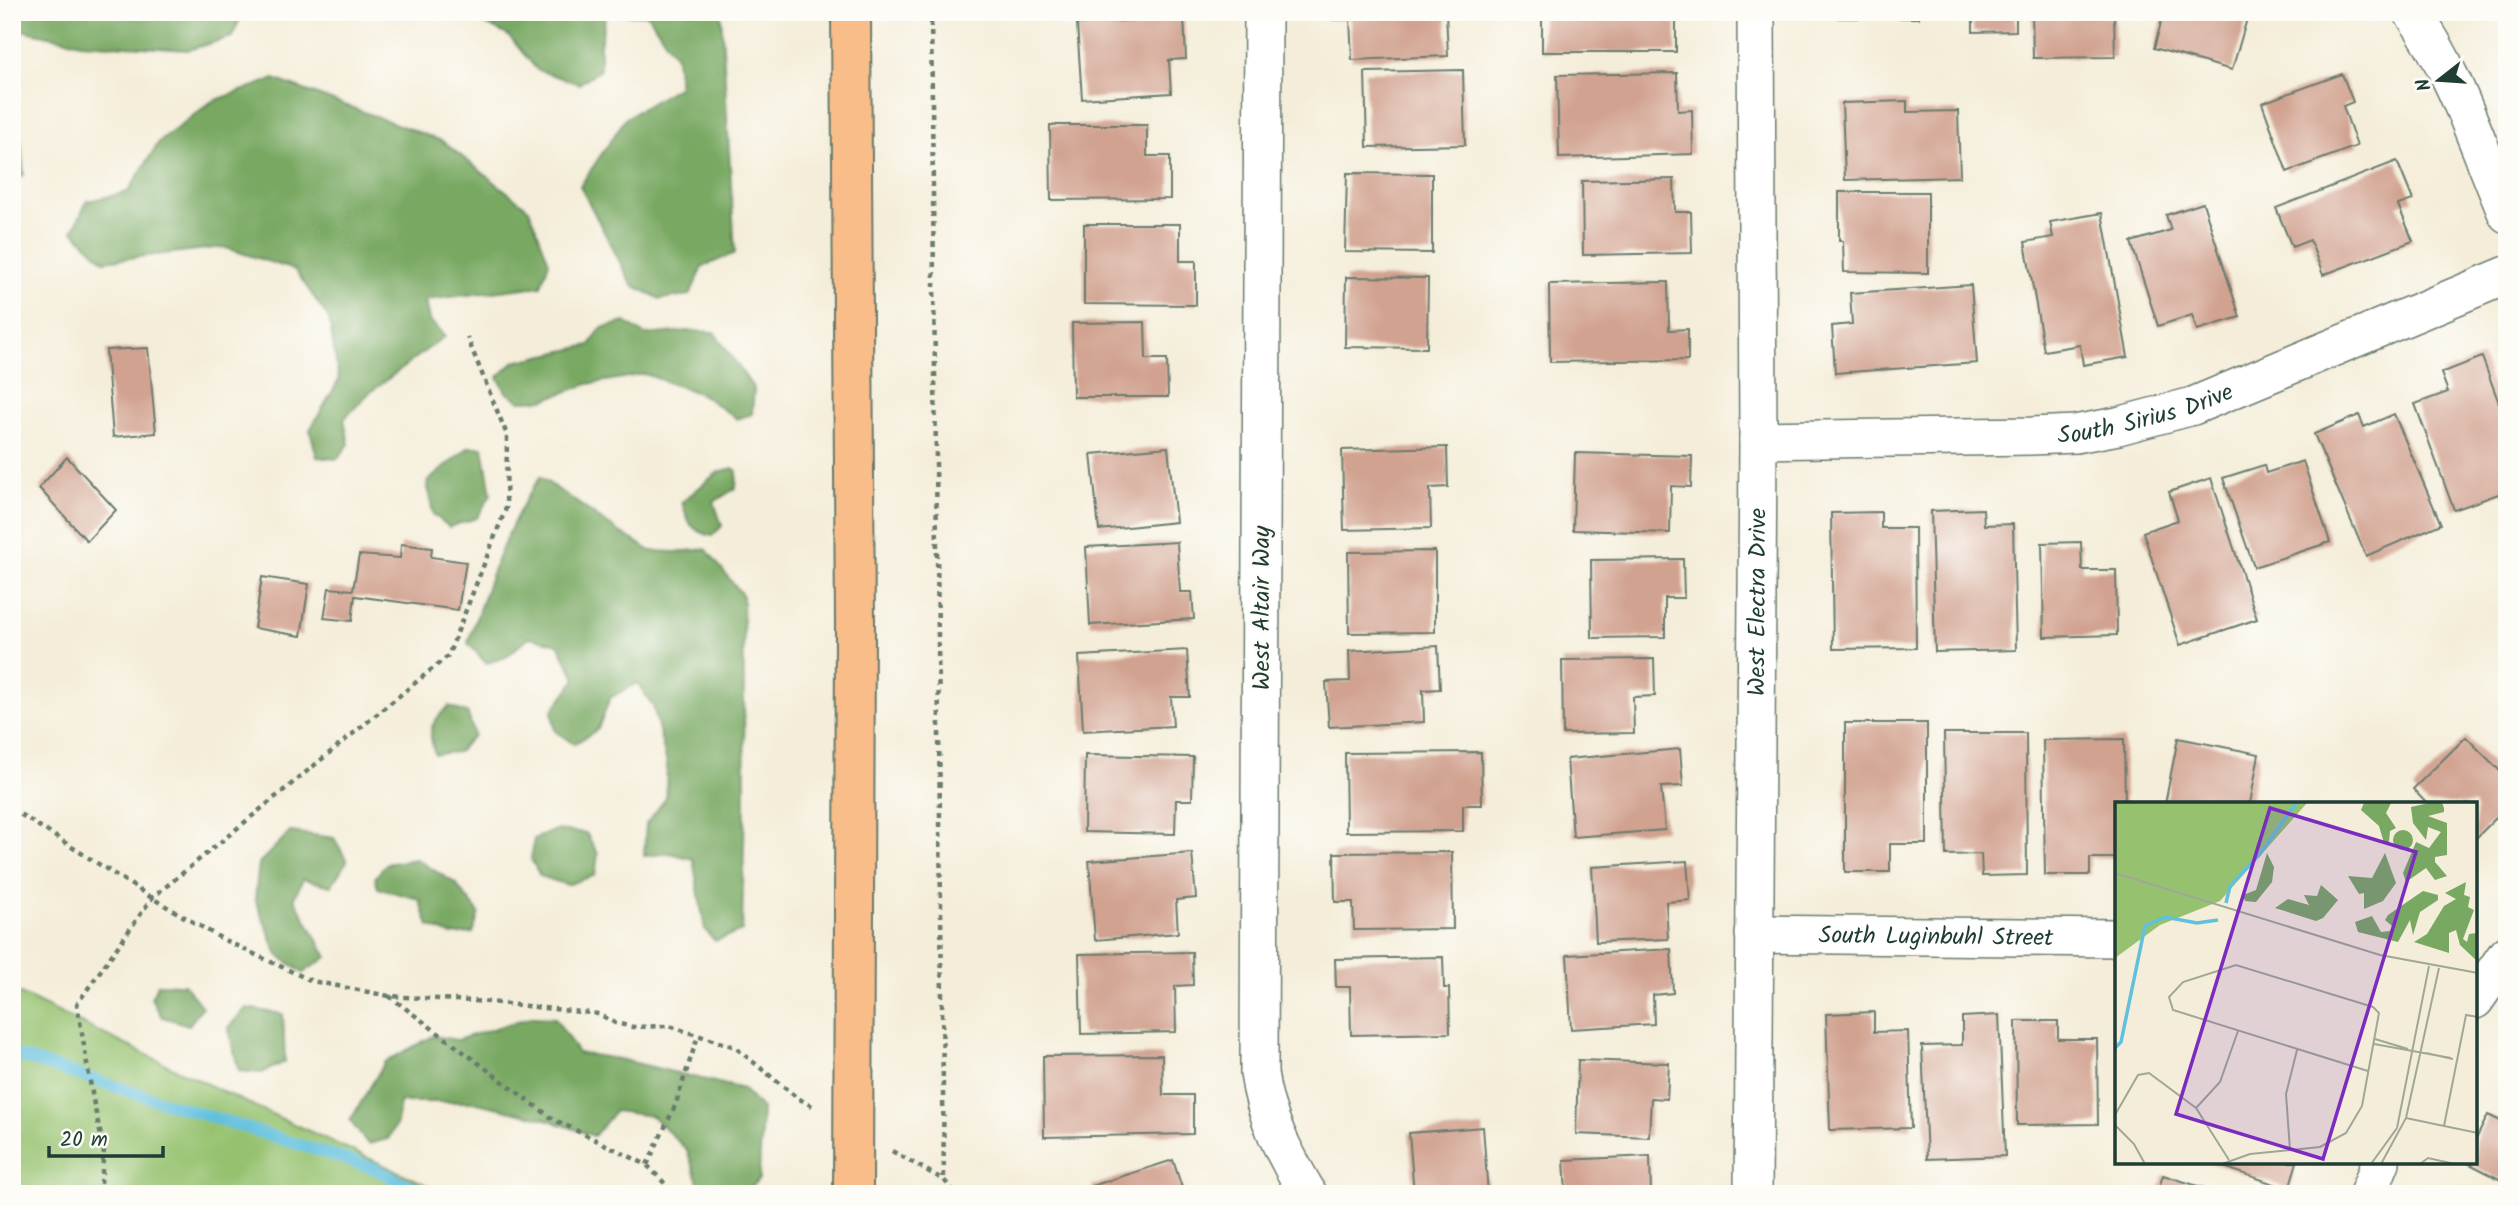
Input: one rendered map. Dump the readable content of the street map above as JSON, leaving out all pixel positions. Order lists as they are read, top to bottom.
{
  "streets": {
    "street": [
      "South Sirius Drive",
      "West Electra Drive",
      "West Altair Way",
      "South Luginbuhl Street"
    ]
  },
  "crossings": [
    ["South Sirius Drive", "West Electra Drive"],
    ["West Electra Drive", "South Luginbuhl Street"]
  ],
  "scale_bar": "20 m",
  "north": "left"
}
